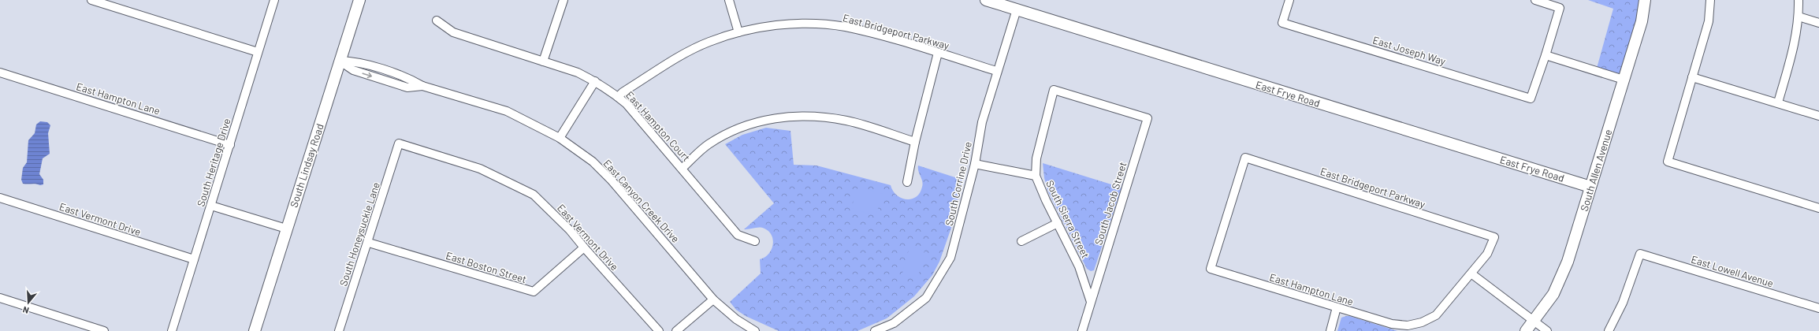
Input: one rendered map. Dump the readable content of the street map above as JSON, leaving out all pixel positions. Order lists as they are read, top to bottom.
{
  "streets": {
    "street": [
      "East Bridgeport Parkway",
      "East Joseph Way",
      "East Frye Road",
      "East Hampton Lane",
      "East Hampton Court",
      "South Heritage Drive",
      "South Lindsay Road",
      "South Allen Avenue",
      "South Corrine Drive",
      "East Canyon Creek Drive",
      "South Jacob Street",
      "East Vermont Drive",
      "South Sierra Street",
      "South Honeysuckle Lane",
      "East Boston Street",
      "East Lowell Avenue"
    ]
  },
  "crossings": [
    ["East Bridgeport Parkway", "East Hampton Lane"],
    ["East Bridgeport Parkway", "East Hampton Court"],
    ["East Bridgeport Parkway", "South Corrine Drive"],
    ["East Frye Road", "South Allen Avenue"],
    ["East Frye Road", "South Corrine Drive"],
    ["East Hampton Lane", "South Heritage Drive"],
    ["South Heritage Drive", "East Vermont Drive"],
    ["South Lindsay Road", "East Canyon Creek Drive"],
    ["South Jacob Street", "South Sierra Street"],
    ["East Vermont Drive", "South Honeysuckle Lane"],
    ["East Vermont Drive", "East Boston Street"],
    ["South Honeysuckle Lane", "East Boston Street"]
  ],
  "north": "bottom"
}
